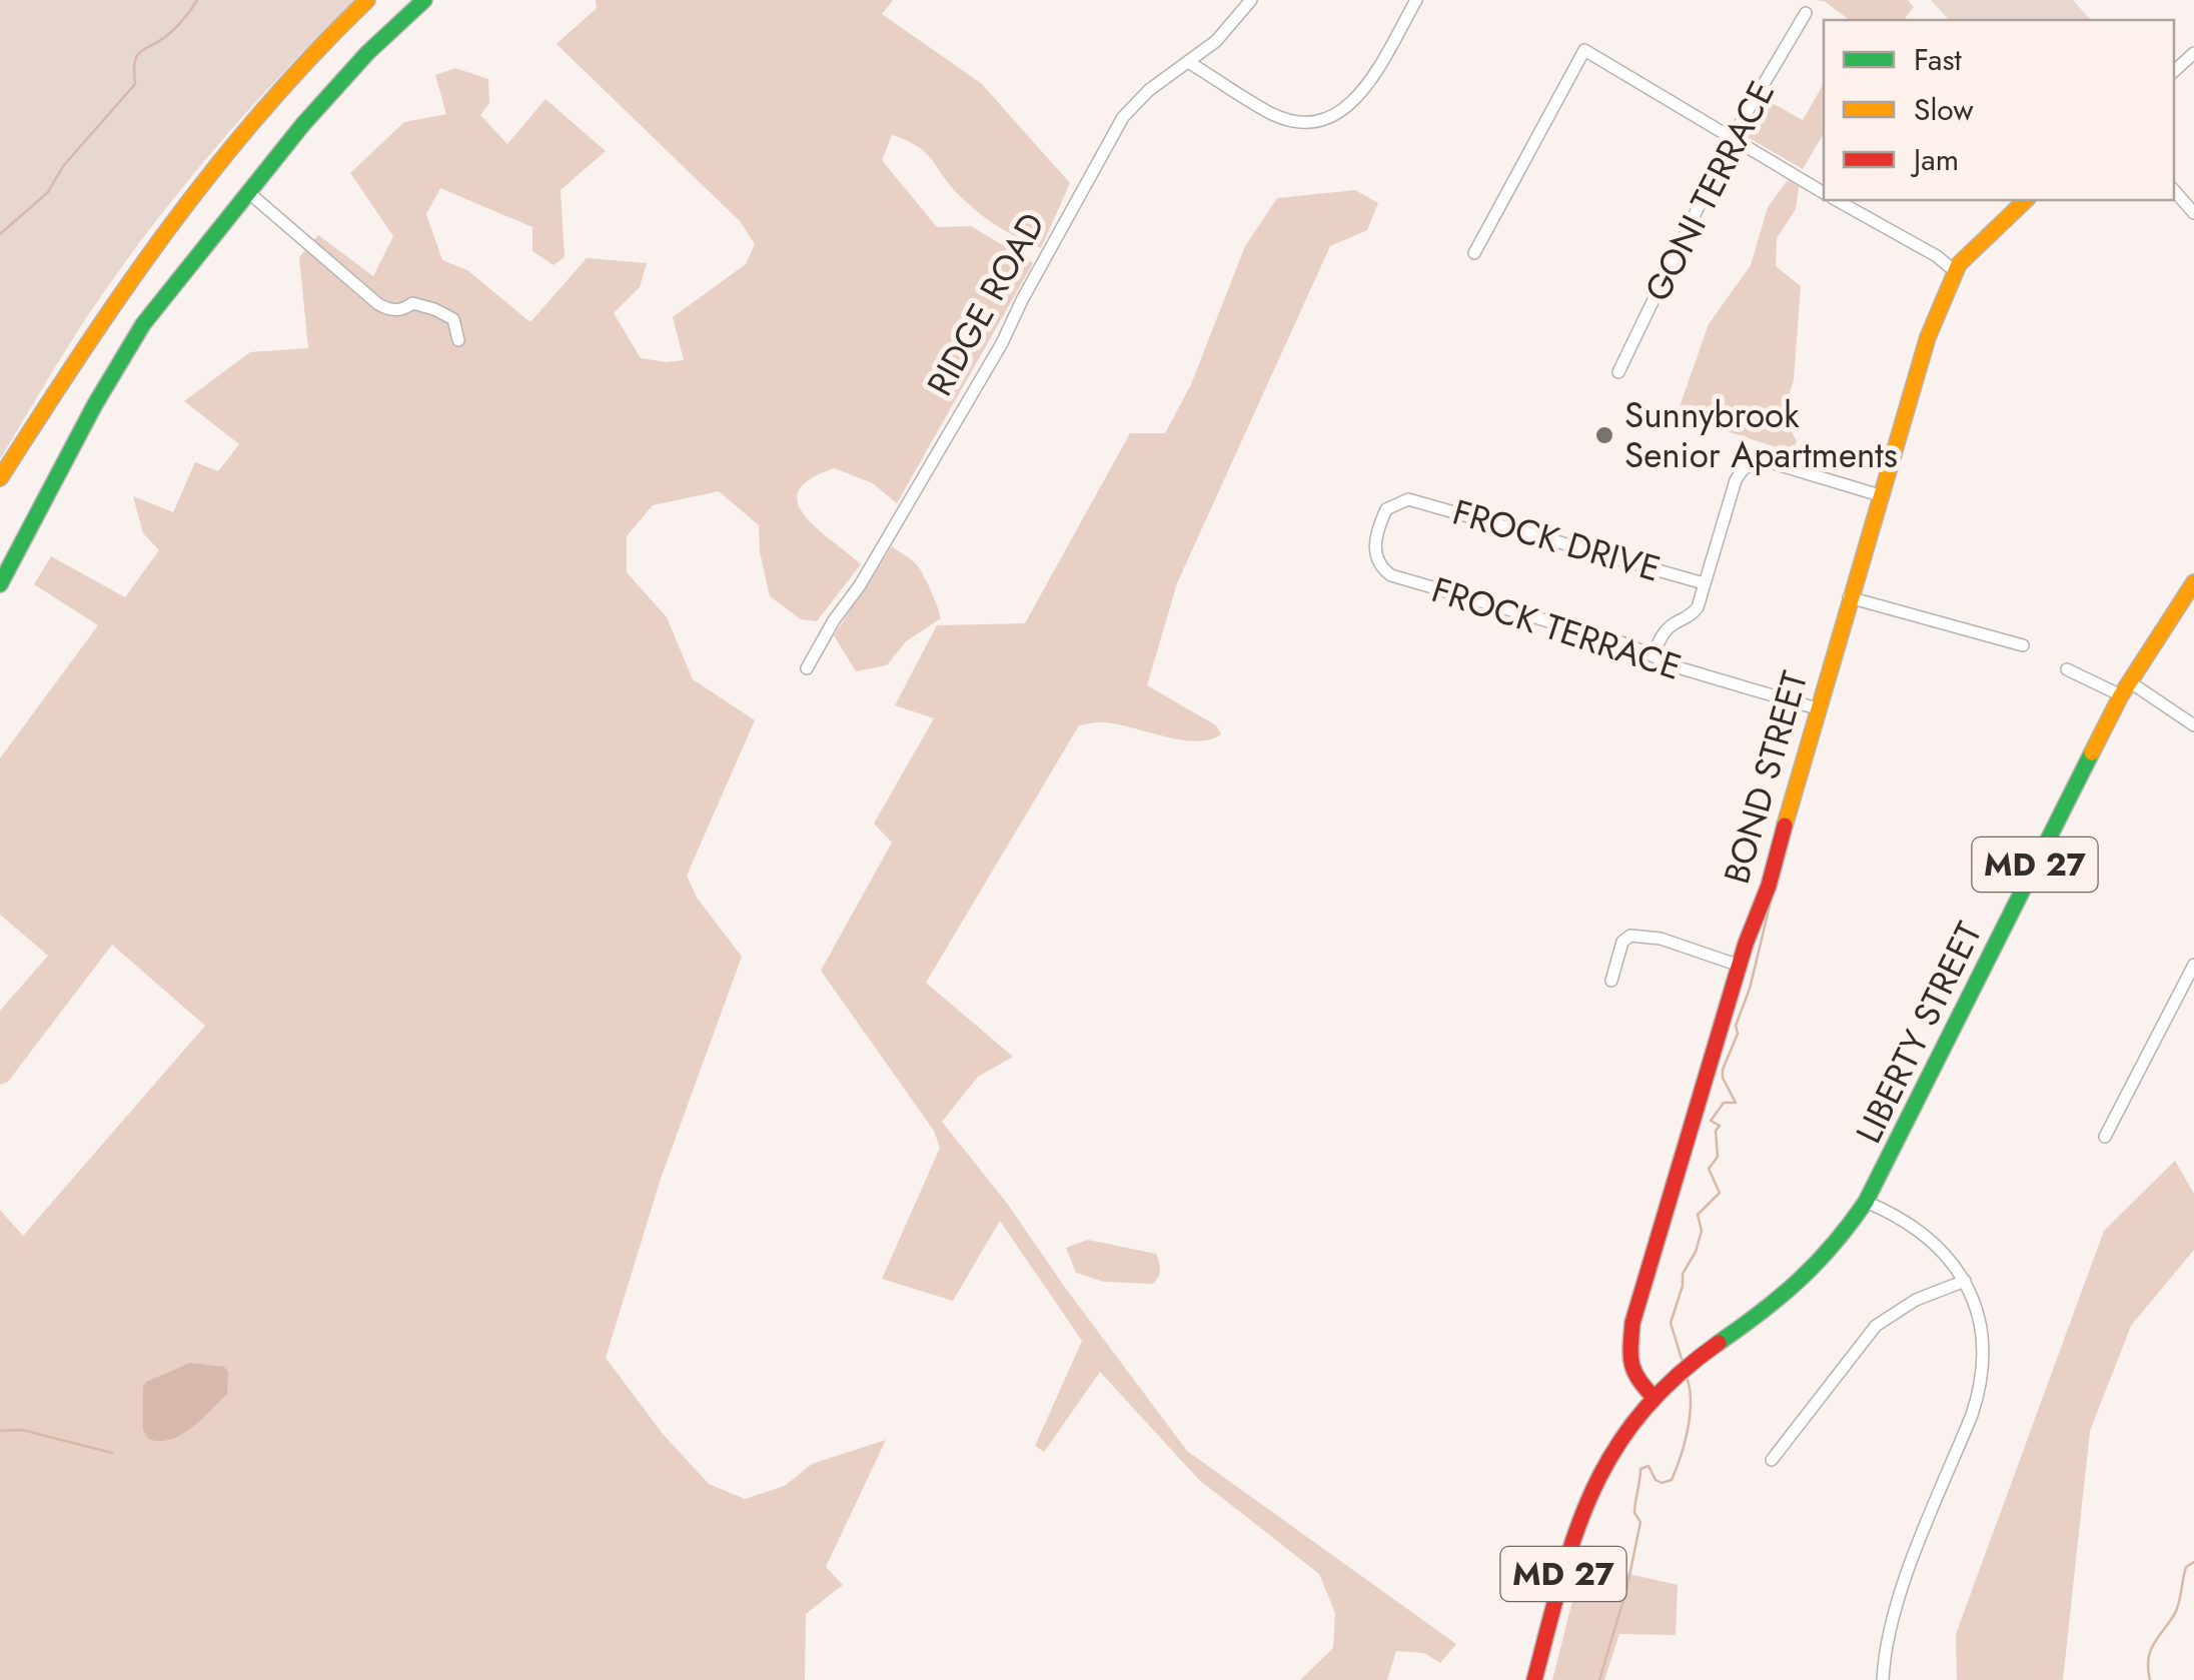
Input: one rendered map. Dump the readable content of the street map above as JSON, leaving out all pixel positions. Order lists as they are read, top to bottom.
{
  "streets": {
    "main road": ["BOND STREET", "MD 27", "LIBERTY STREET"],
    "street": [
      "GONI TERRACE",
      "RIDGE ROAD",
      "FROCK DRIVE",
      "FROCK TERRACE"
    ]
  },
  "crossings": [
    ["FROCK DRIVE", "FROCK TERRACE"],
    ["FROCK TERRACE", "BOND STREET"],
    ["BOND STREET", "MD 27"],
    ["BOND STREET", "LIBERTY STREET"],
    ["MD 27", "LIBERTY STREET"]
  ],
  "places": ["Sunnybrook Senior Apartments"],
  "legend": ["Fast", "Slow", "Jam"]
}
